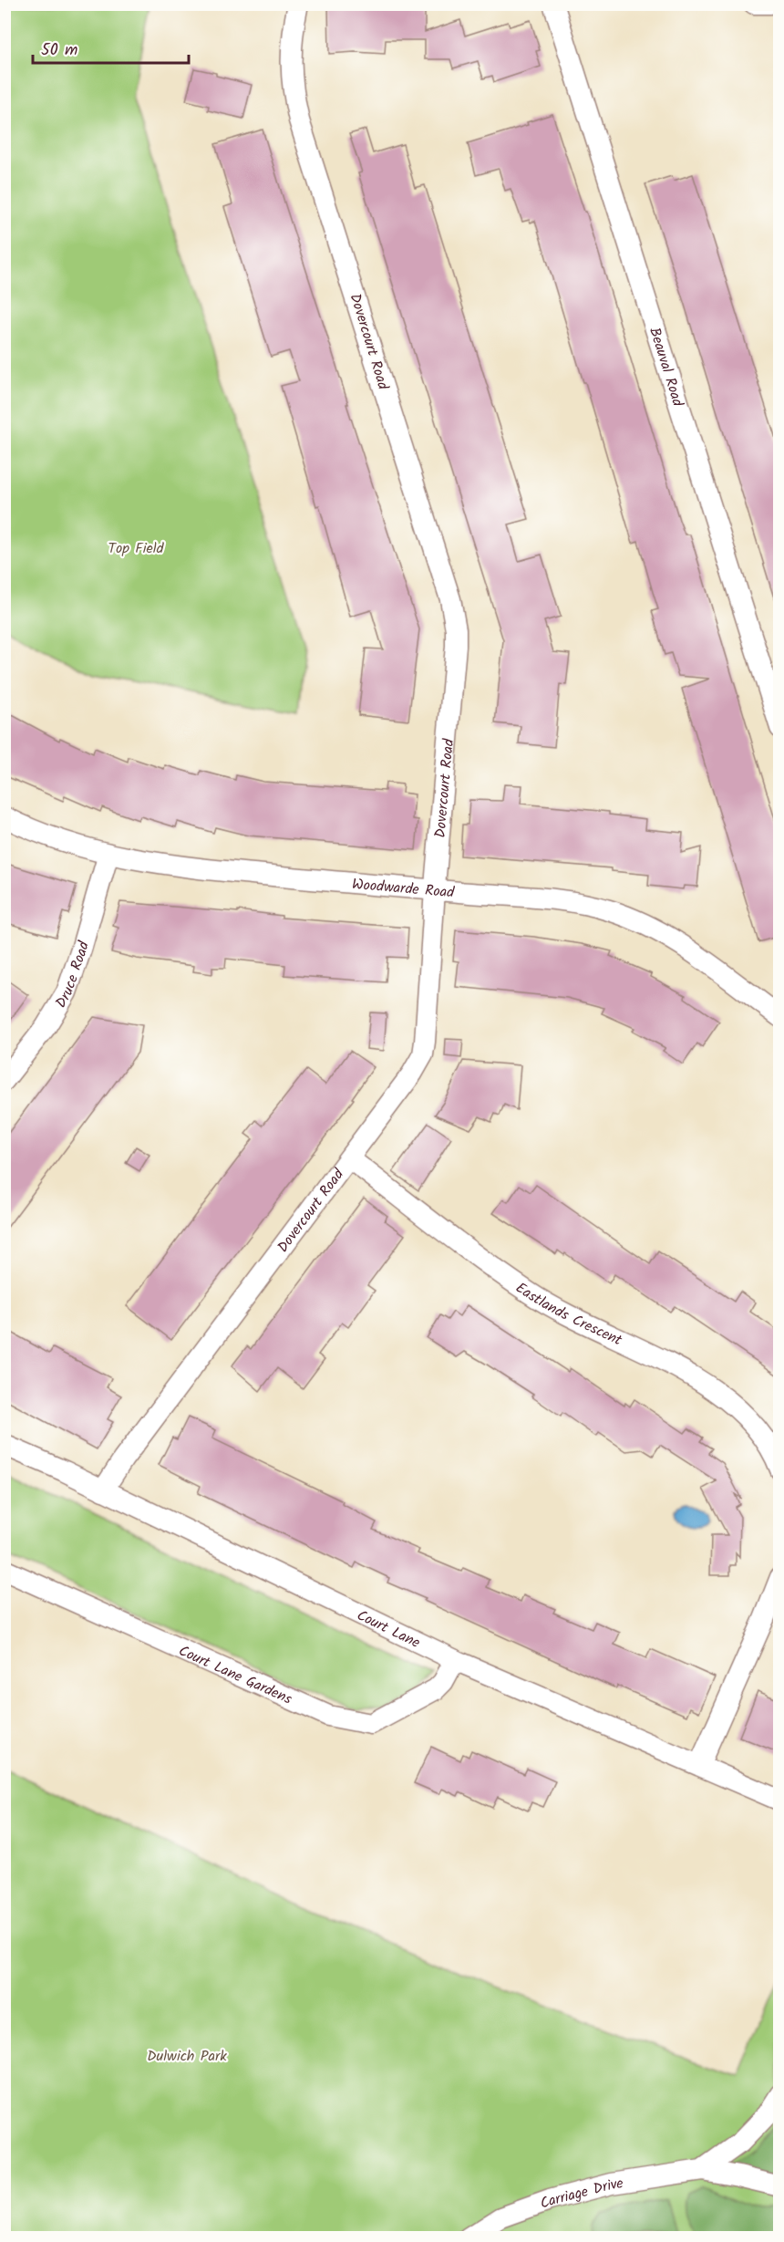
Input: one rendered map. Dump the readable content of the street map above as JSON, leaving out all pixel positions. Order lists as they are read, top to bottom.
{
  "streets": {
    "street": [
      "Dovercourt Road",
      "Beauval Road",
      "Woodwarde Road",
      "Druce Road",
      "Eastlands Crescent",
      "Court Lane",
      "Court Lane Gardens",
      "Carriage Drive"
    ]
  },
  "crossings": [
    ["Dovercourt Road", "Woodwarde Road"],
    ["Dovercourt Road", "Eastlands Crescent"],
    ["Dovercourt Road", "Court Lane"],
    ["Woodwarde Road", "Druce Road"],
    ["Court Lane", "Court Lane Gardens"]
  ],
  "parks": ["Top Field", "Dulwich Park"],
  "scale_bar": "50 m"
}
